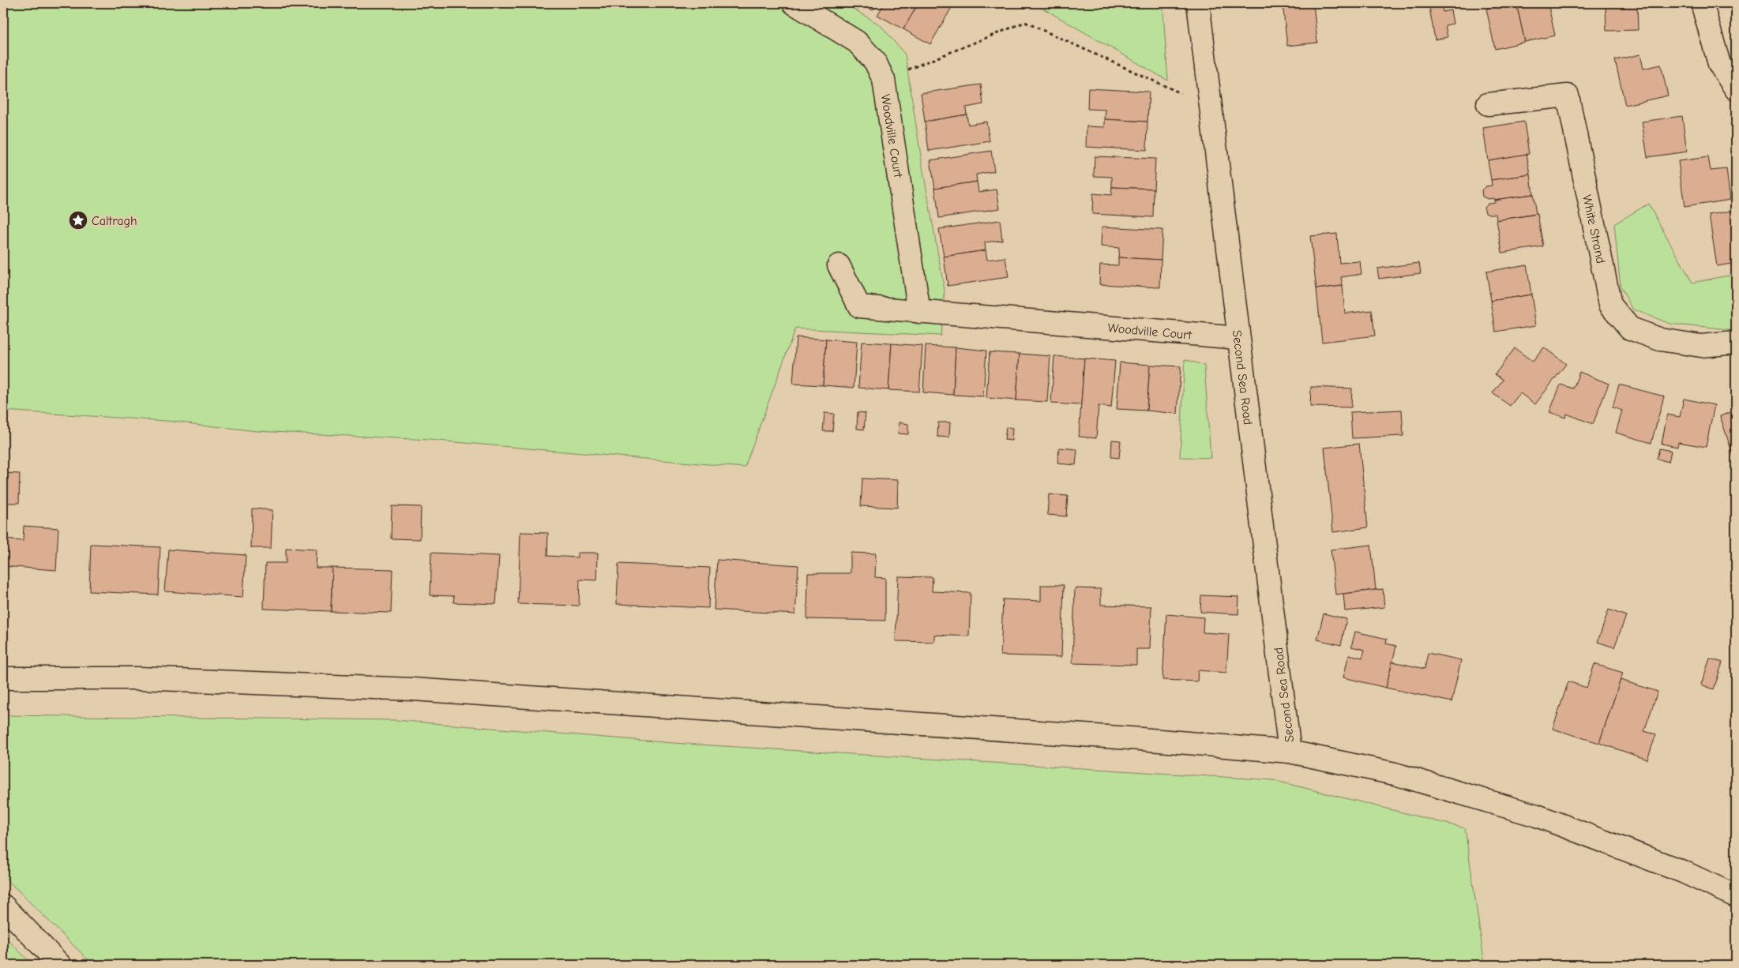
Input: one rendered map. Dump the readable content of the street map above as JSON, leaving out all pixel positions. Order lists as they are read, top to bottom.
{
  "streets": {
    "street": ["Woodville Court", "White Strand", "Second Sea Road"]
  },
  "crossings": [
    ["Woodville Court", "Second Sea Road"]
  ],
  "places": {
    "place": ["Caltragh"]
  }
}
